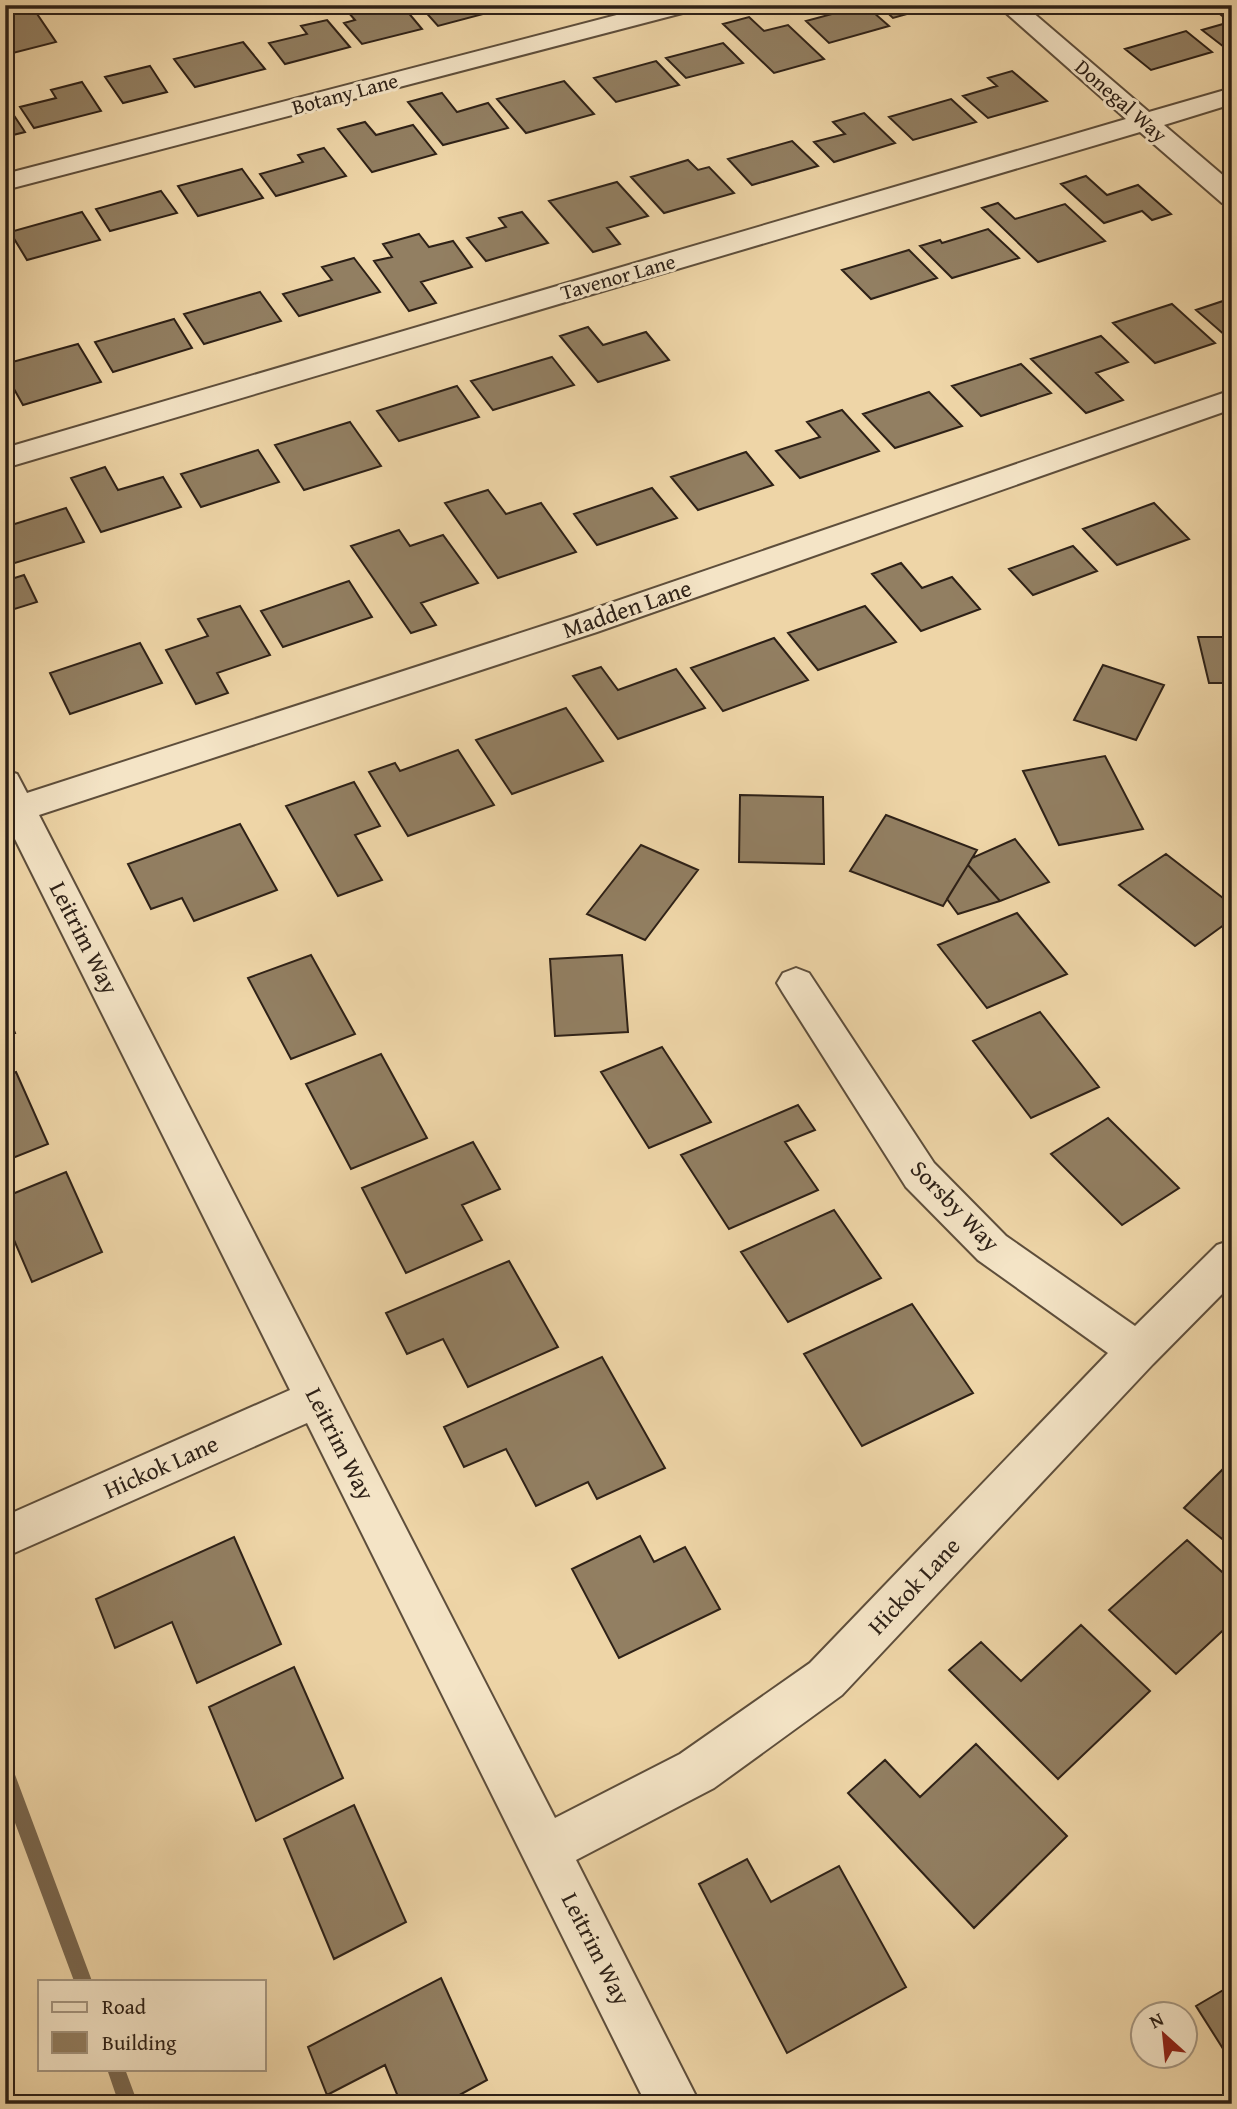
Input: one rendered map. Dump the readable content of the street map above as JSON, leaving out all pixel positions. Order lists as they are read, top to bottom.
{
  "streets": {
    "street": [
      "Botany Lane",
      "Donegal Way",
      "Tavenor Lane",
      "Madden Lane",
      "Leitrim Way",
      "Sorsby Way",
      "Hickok Lane"
    ]
  },
  "crossings": [
    ["Donegal Way", "Tavenor Lane"],
    ["Madden Lane", "Leitrim Way"],
    ["Leitrim Way", "Hickok Lane"],
    ["Sorsby Way", "Hickok Lane"]
  ],
  "legend": ["Road", "Building"],
  "north": "top left"
}
